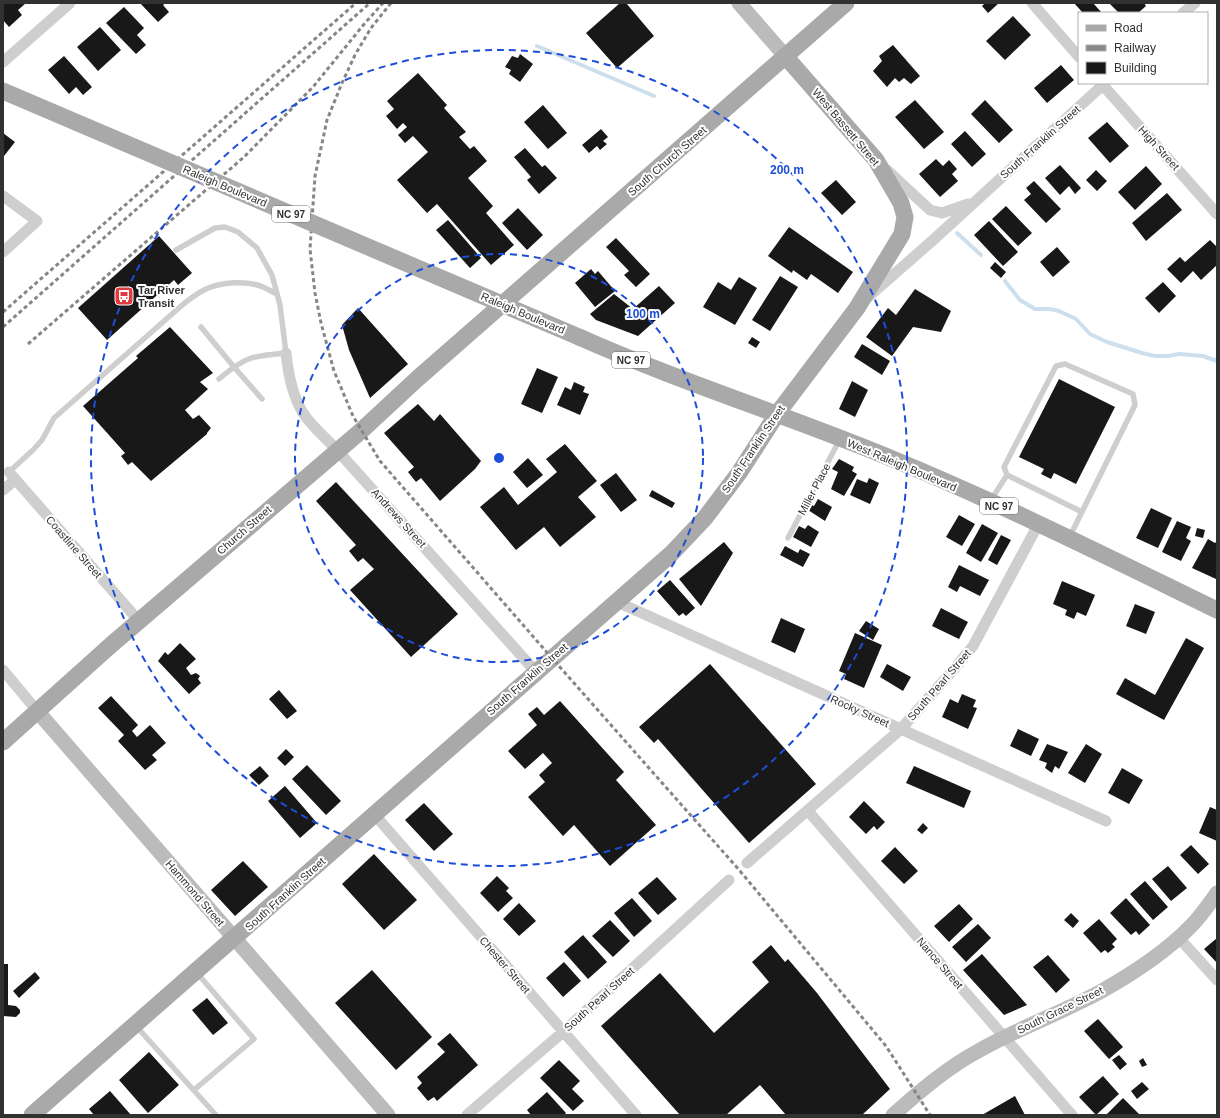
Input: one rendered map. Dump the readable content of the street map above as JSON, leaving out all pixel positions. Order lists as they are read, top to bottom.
{
  "streets": {
    "main road": [
      "West Bassett Street",
      "South Franklin Street",
      "South Church Street",
      "Raleigh Boulevard",
      "NC 97",
      "West Raleigh Boulevard",
      "Church Street"
    ],
    "street": [
      "High Street",
      "Andrews Street",
      "Coastline Street",
      "South Pearl Street",
      "Rocky Street",
      "Hammond Street",
      "Nance Street",
      "Chester Street",
      "South Grace Street"
    ],
    "lane": ["Miller Place"]
  },
  "crossings": [
    ["West Bassett Street", "South Franklin Street"],
    ["West Bassett Street", "South Church Street"],
    ["South Franklin Street", "High Street"],
    ["South Franklin Street", "West Raleigh Boulevard"],
    ["South Franklin Street", "Andrews Street"],
    ["South Franklin Street", "Rocky Street"],
    ["South Franklin Street", "Hammond Street"],
    ["South Franklin Street", "Chester Street"],
    ["South Church Street", "Church Street"],
    ["Raleigh Boulevard", "West Raleigh Boulevard"],
    ["West Raleigh Boulevard", "Miller Place"],
    ["West Raleigh Boulevard", "South Pearl Street"],
    ["Andrews Street", "Church Street"],
    ["Church Street", "Coastline Street"],
    ["Church Street", "Hammond Street"],
    ["South Pearl Street", "Rocky Street"],
    ["South Pearl Street", "Nance Street"],
    ["South Pearl Street", "Chester Street"],
    ["Nance Street", "South Grace Street"]
  ],
  "places": {
    "bus stop": ["Tar River Transit"]
  },
  "legend": ["Road", "Railway", "Building"],
  "rings": ["200 m", "100 m"]
}
